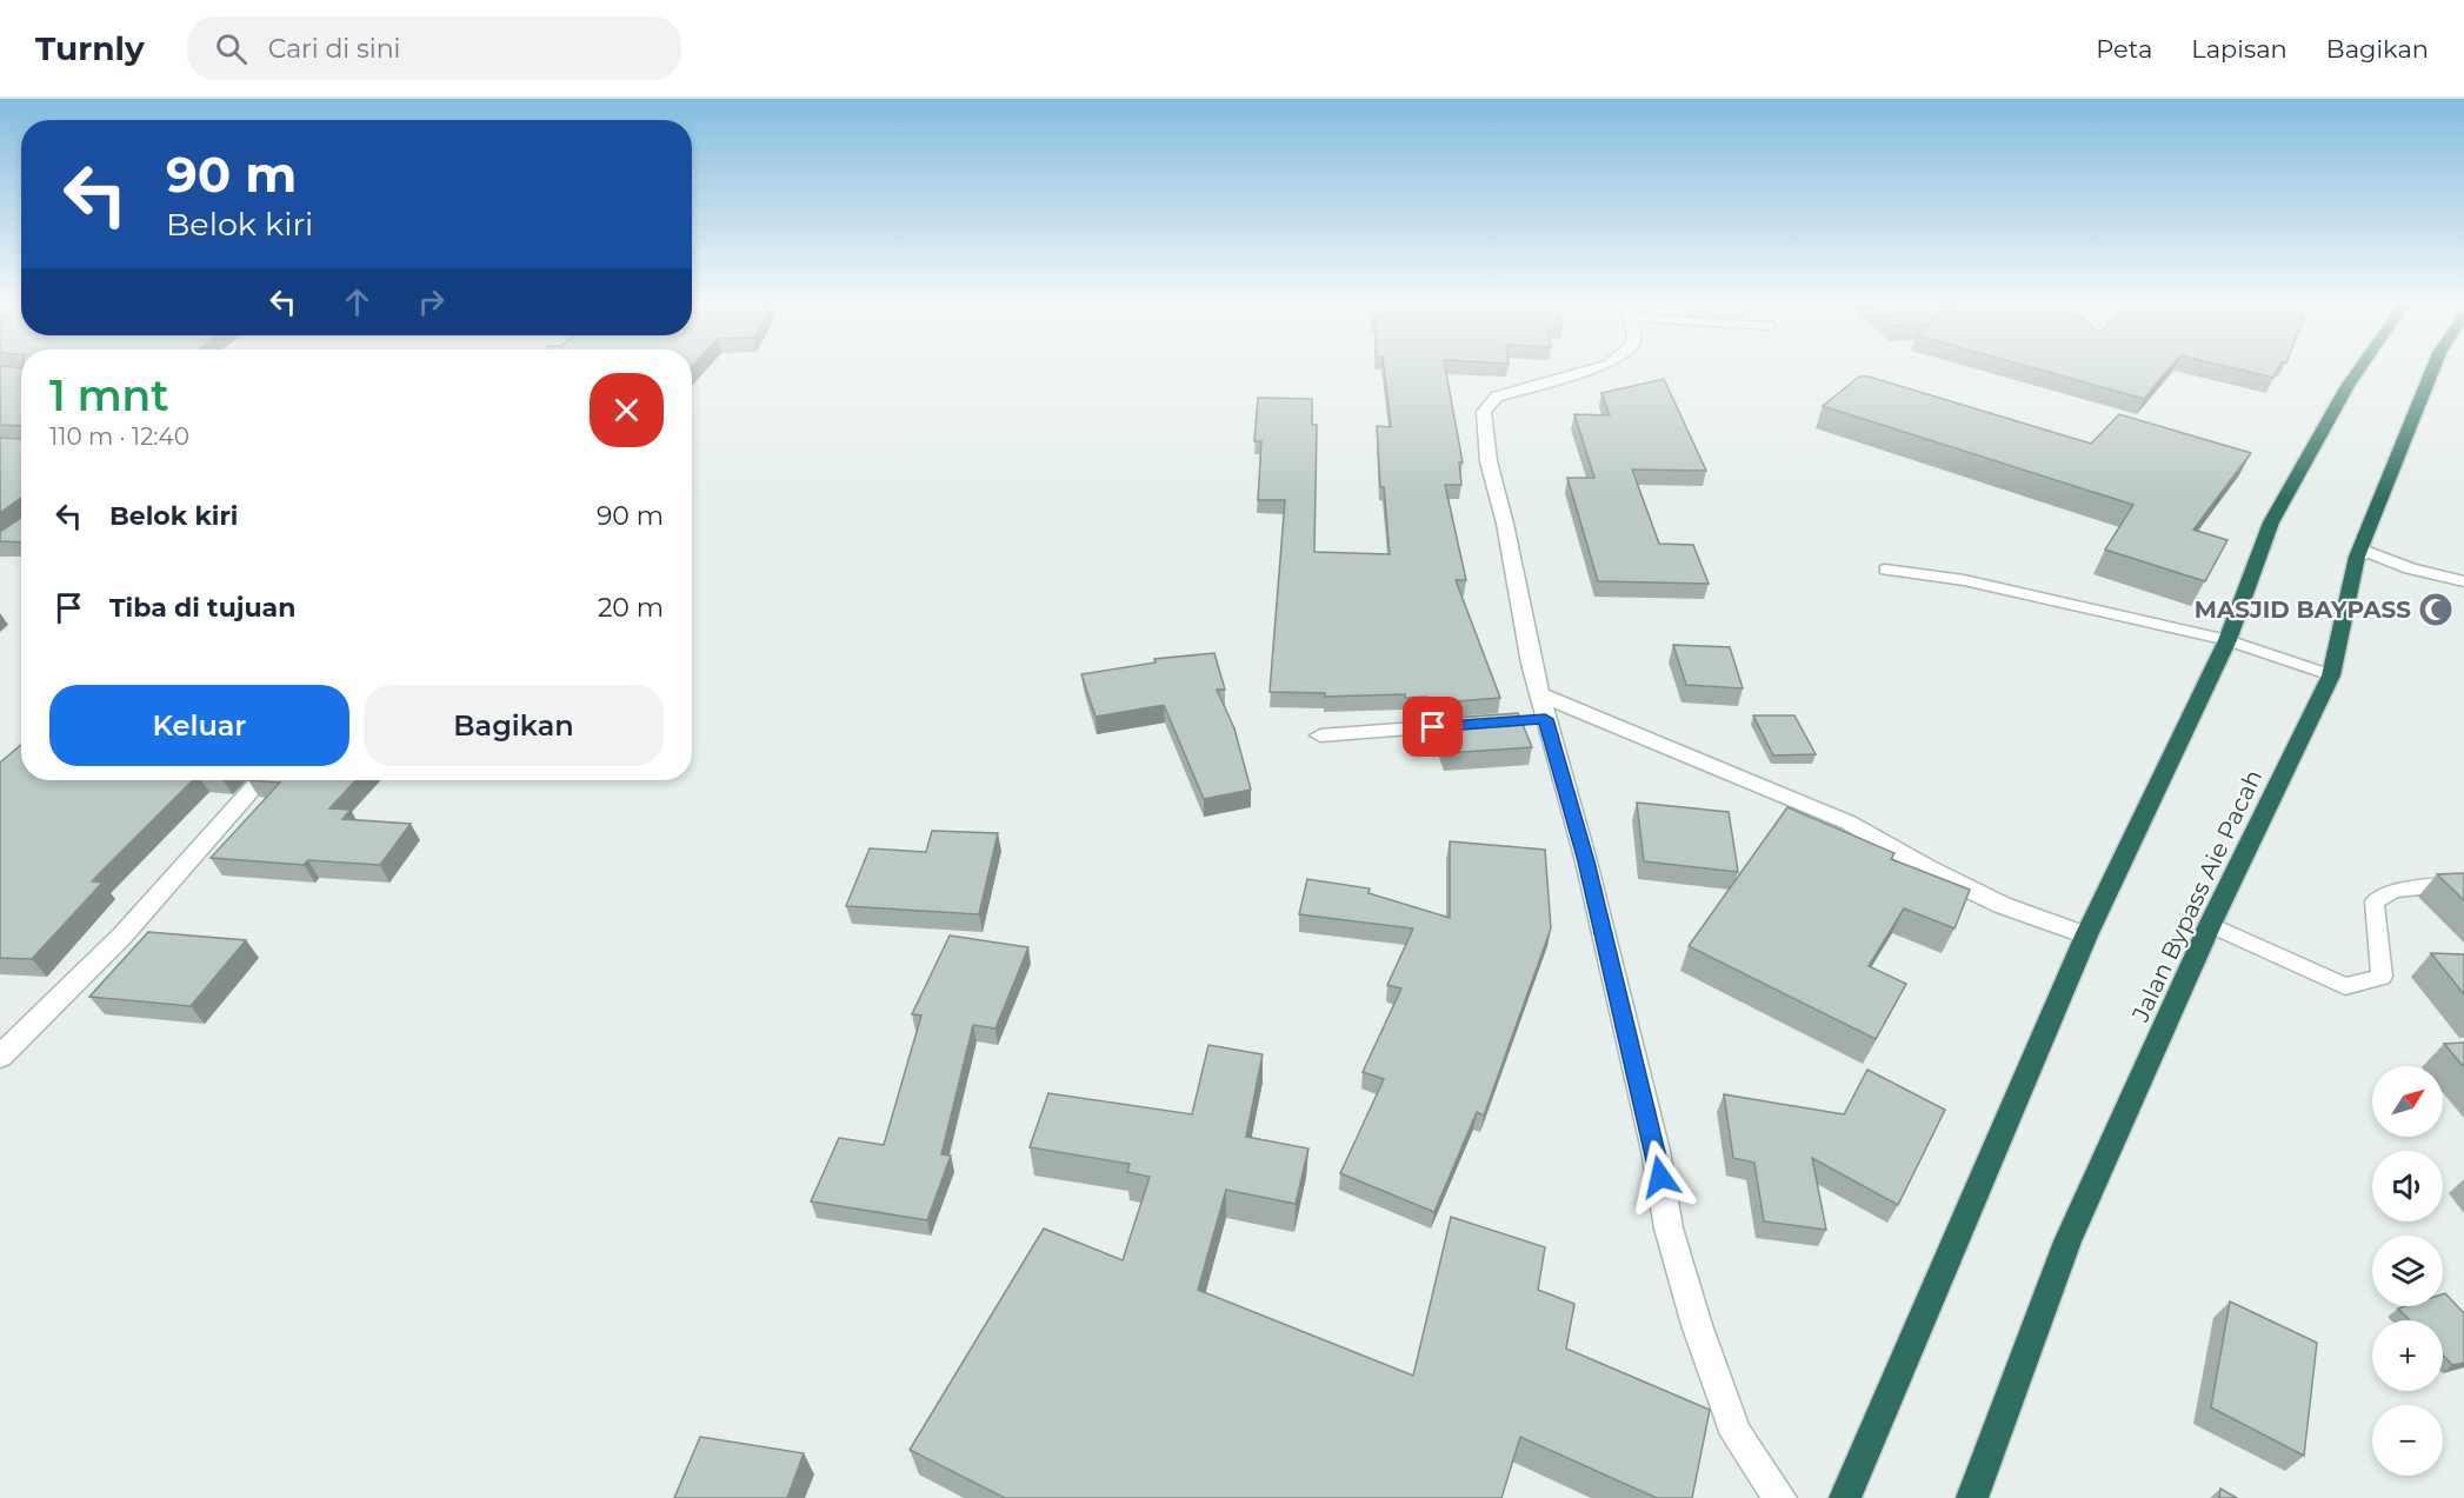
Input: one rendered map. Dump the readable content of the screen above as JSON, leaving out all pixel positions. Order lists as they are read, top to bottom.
{
  "streets": {
    "highway": ["Jalan Bypass Aie Pacah"]
  },
  "places": {
    "mosque": ["MASJID BAYPASS"]
  },
  "north": "top right",
  "page": {
    "header": "Turnly",
    "search": "Cari di sini",
    "nav": ["Peta", "Lapisan", "Bagikan"],
    "turn": ["90 m", "Belok kiri"],
    "heading": ["1 mnt", "110 m · 12:40"],
    "list": [
      {
        "name": "Belok kiri",
        "value": "90 m"
      },
      {
        "name": "Tiba di tujuan",
        "value": "20 m"
      }
    ],
    "buttons": ["Keluar", "Bagikan"],
    "map_buttons": ["+", "−"]
  }
}
